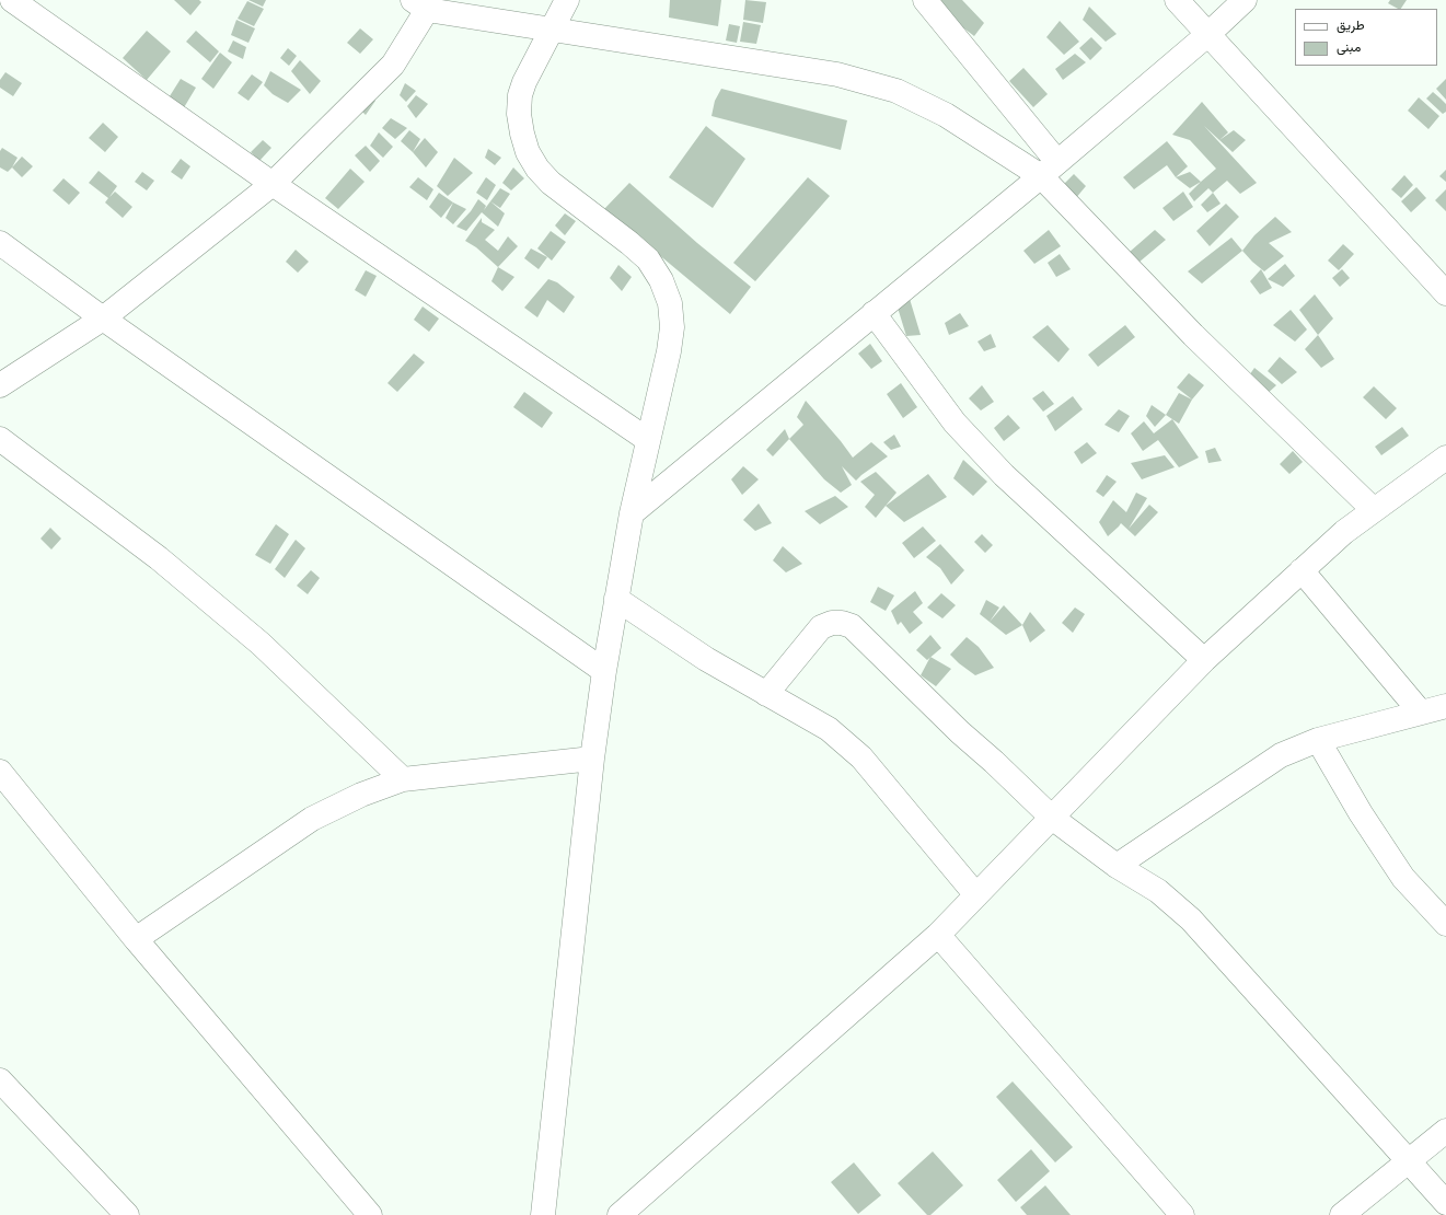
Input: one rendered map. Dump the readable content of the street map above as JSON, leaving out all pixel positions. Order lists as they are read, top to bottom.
{
  "legend": ["طريق", "مبنى"]
}
